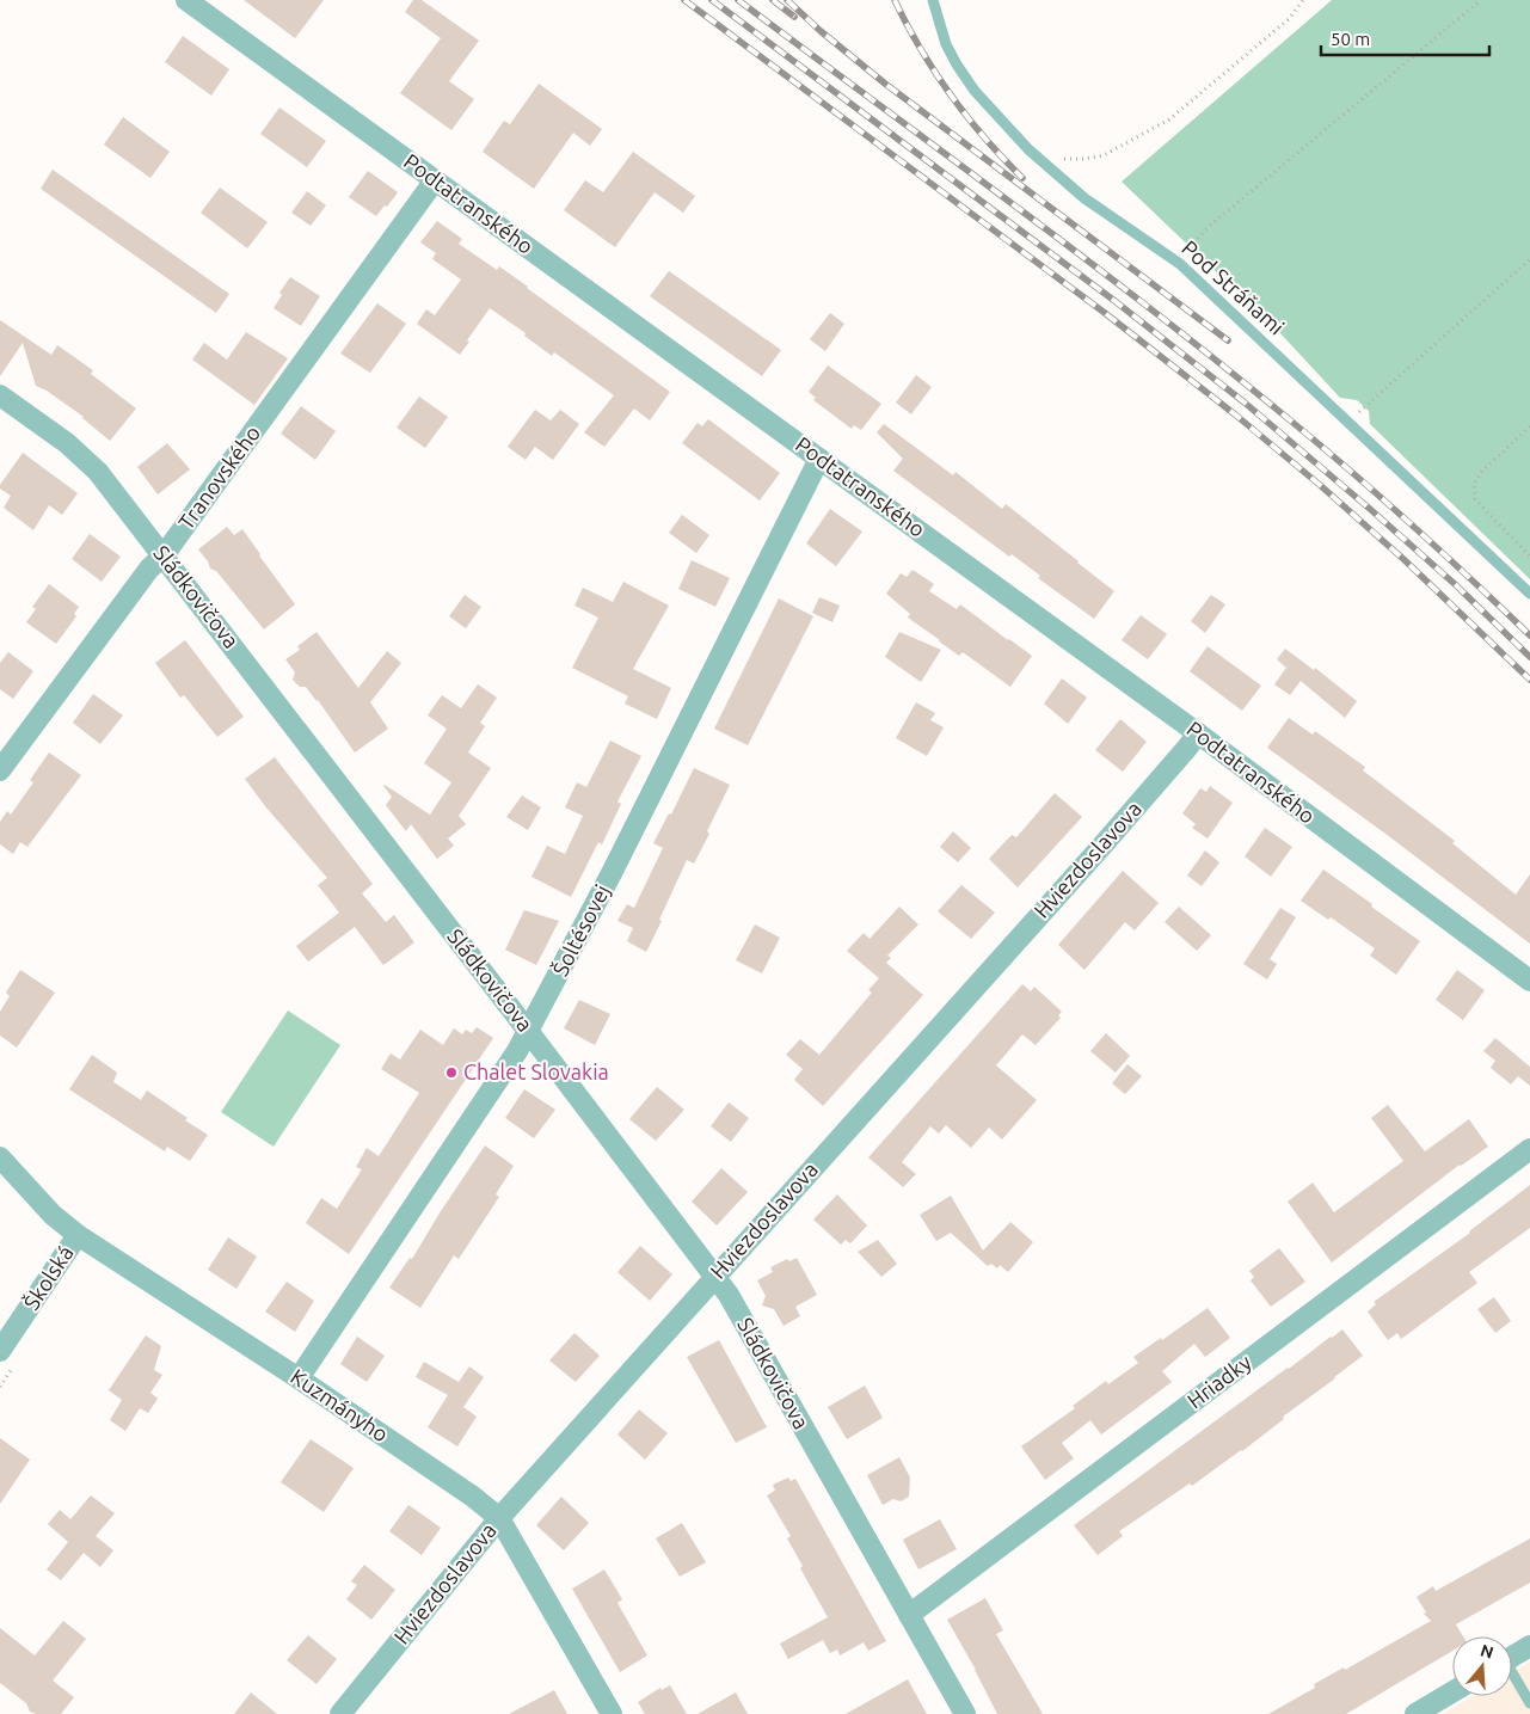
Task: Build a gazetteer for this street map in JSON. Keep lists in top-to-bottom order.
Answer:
{
  "streets": {
    "street": [
      "Podtatranského",
      "Tranovského",
      "Sládkovičova",
      "Hviezdoslavova",
      "Šoltésovej",
      "Školská",
      "Hriadky",
      "Kuzmányho"
    ],
    "lane": ["Pod Stráňami"]
  },
  "crossings": [
    ["Podtatranského", "Tranovského"],
    ["Podtatranského", "Hviezdoslavova"],
    ["Podtatranského", "Šoltésovej"],
    ["Tranovského", "Sládkovičova"],
    ["Sládkovičova", "Hviezdoslavova"],
    ["Sládkovičova", "Šoltésovej"],
    ["Sládkovičova", "Hriadky"],
    ["Hviezdoslavova", "Kuzmányho"],
    ["Šoltésovej", "Kuzmányho"],
    ["Školská", "Kuzmányho"]
  ],
  "places": ["Chalet Slovakia"],
  "scale_bar": "50 m",
  "north": "top"
}
